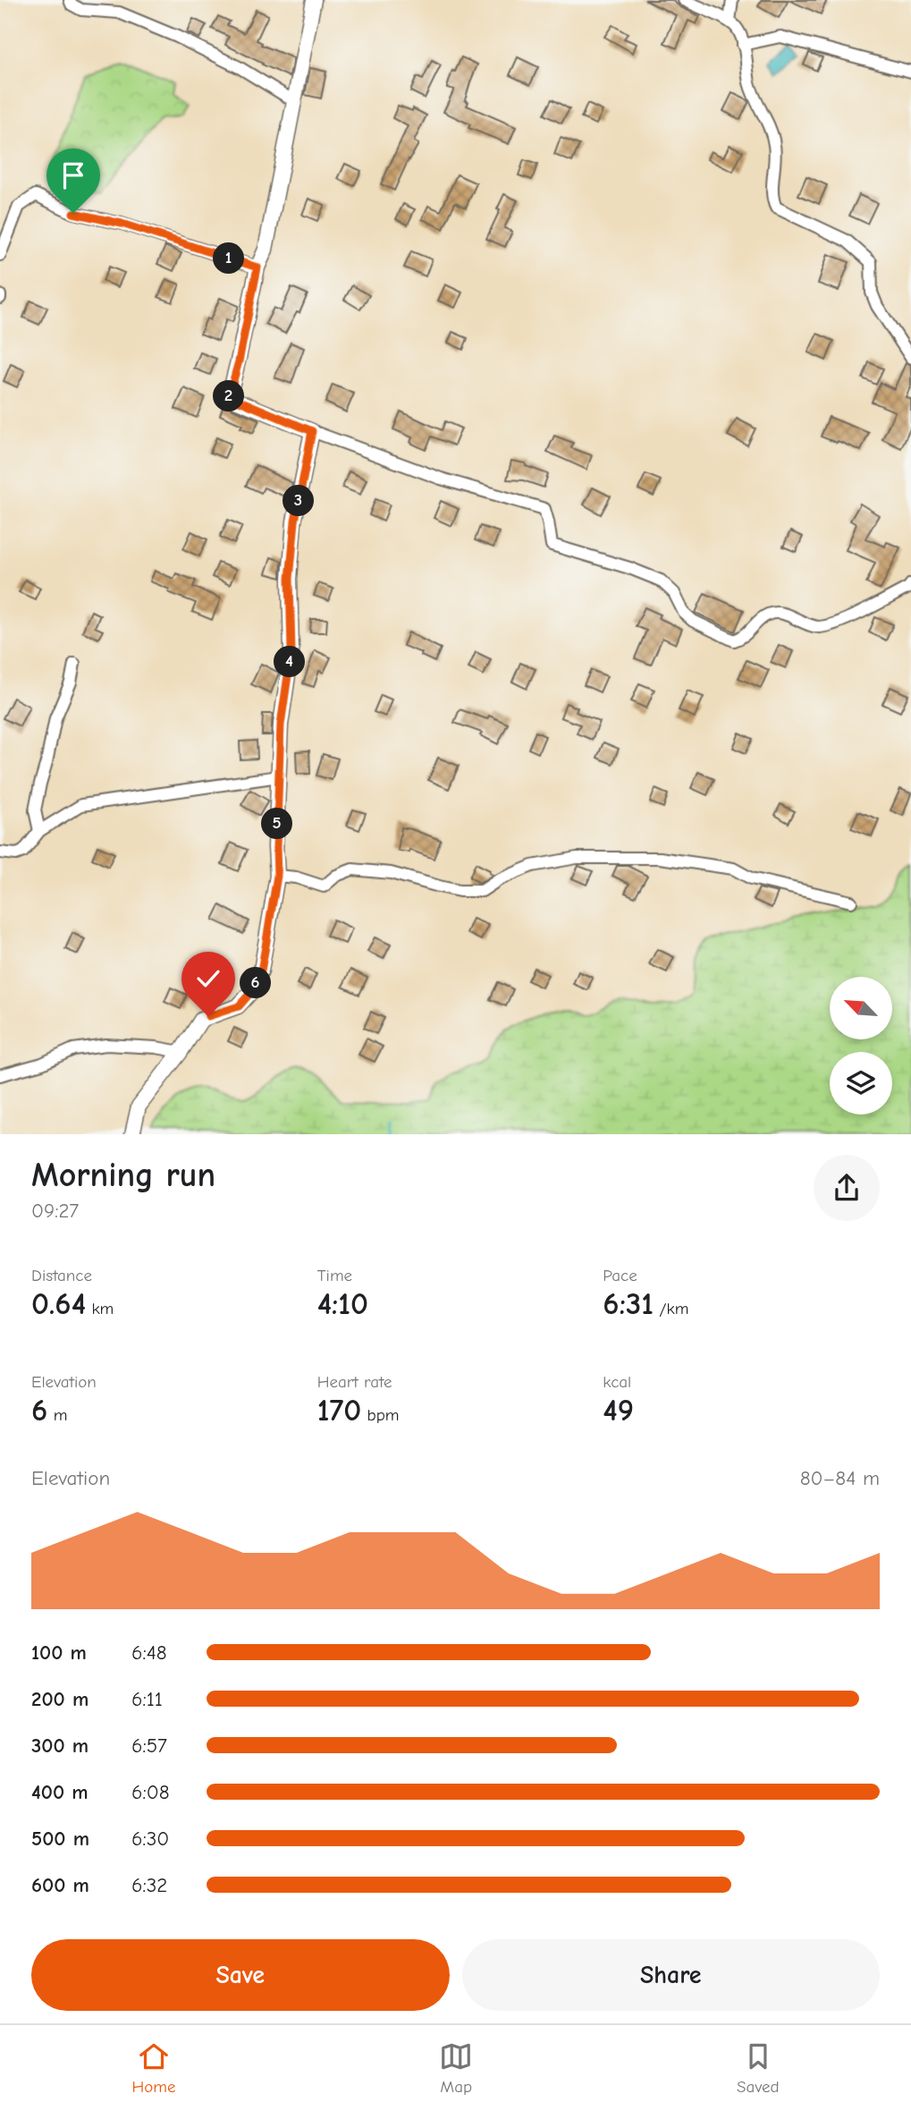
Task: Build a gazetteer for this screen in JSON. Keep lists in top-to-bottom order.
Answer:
{
  "north": "top left",
  "page": {
    "pins": [
      "1",
      "2",
      "3",
      "4",
      "5",
      "6"
    ],
    "heading": ["Morning run", "09:27"],
    "stats": [
      ["Distance", "0.64 km"],
      ["Time", "4:10"],
      ["Pace", "6:31 /km"],
      ["Elevation", "6 m"],
      ["Heart rate", "170 bpm"],
      ["kcal", "49"]
    ],
    "chart": ["Elevation", "80–84 m"],
    "list": [
      {
        "name": "100 m",
        "note": "6:48"
      },
      {
        "name": "200 m",
        "note": "6:11"
      },
      {
        "name": "300 m",
        "note": "6:57"
      },
      {
        "name": "400 m",
        "note": "6:08"
      },
      {
        "name": "500 m",
        "note": "6:30"
      },
      {
        "name": "600 m",
        "note": "6:32"
      }
    ],
    "buttons": ["Save", "Share"],
    "tabs": ["Home", "Map", "Saved"]
  }
}
